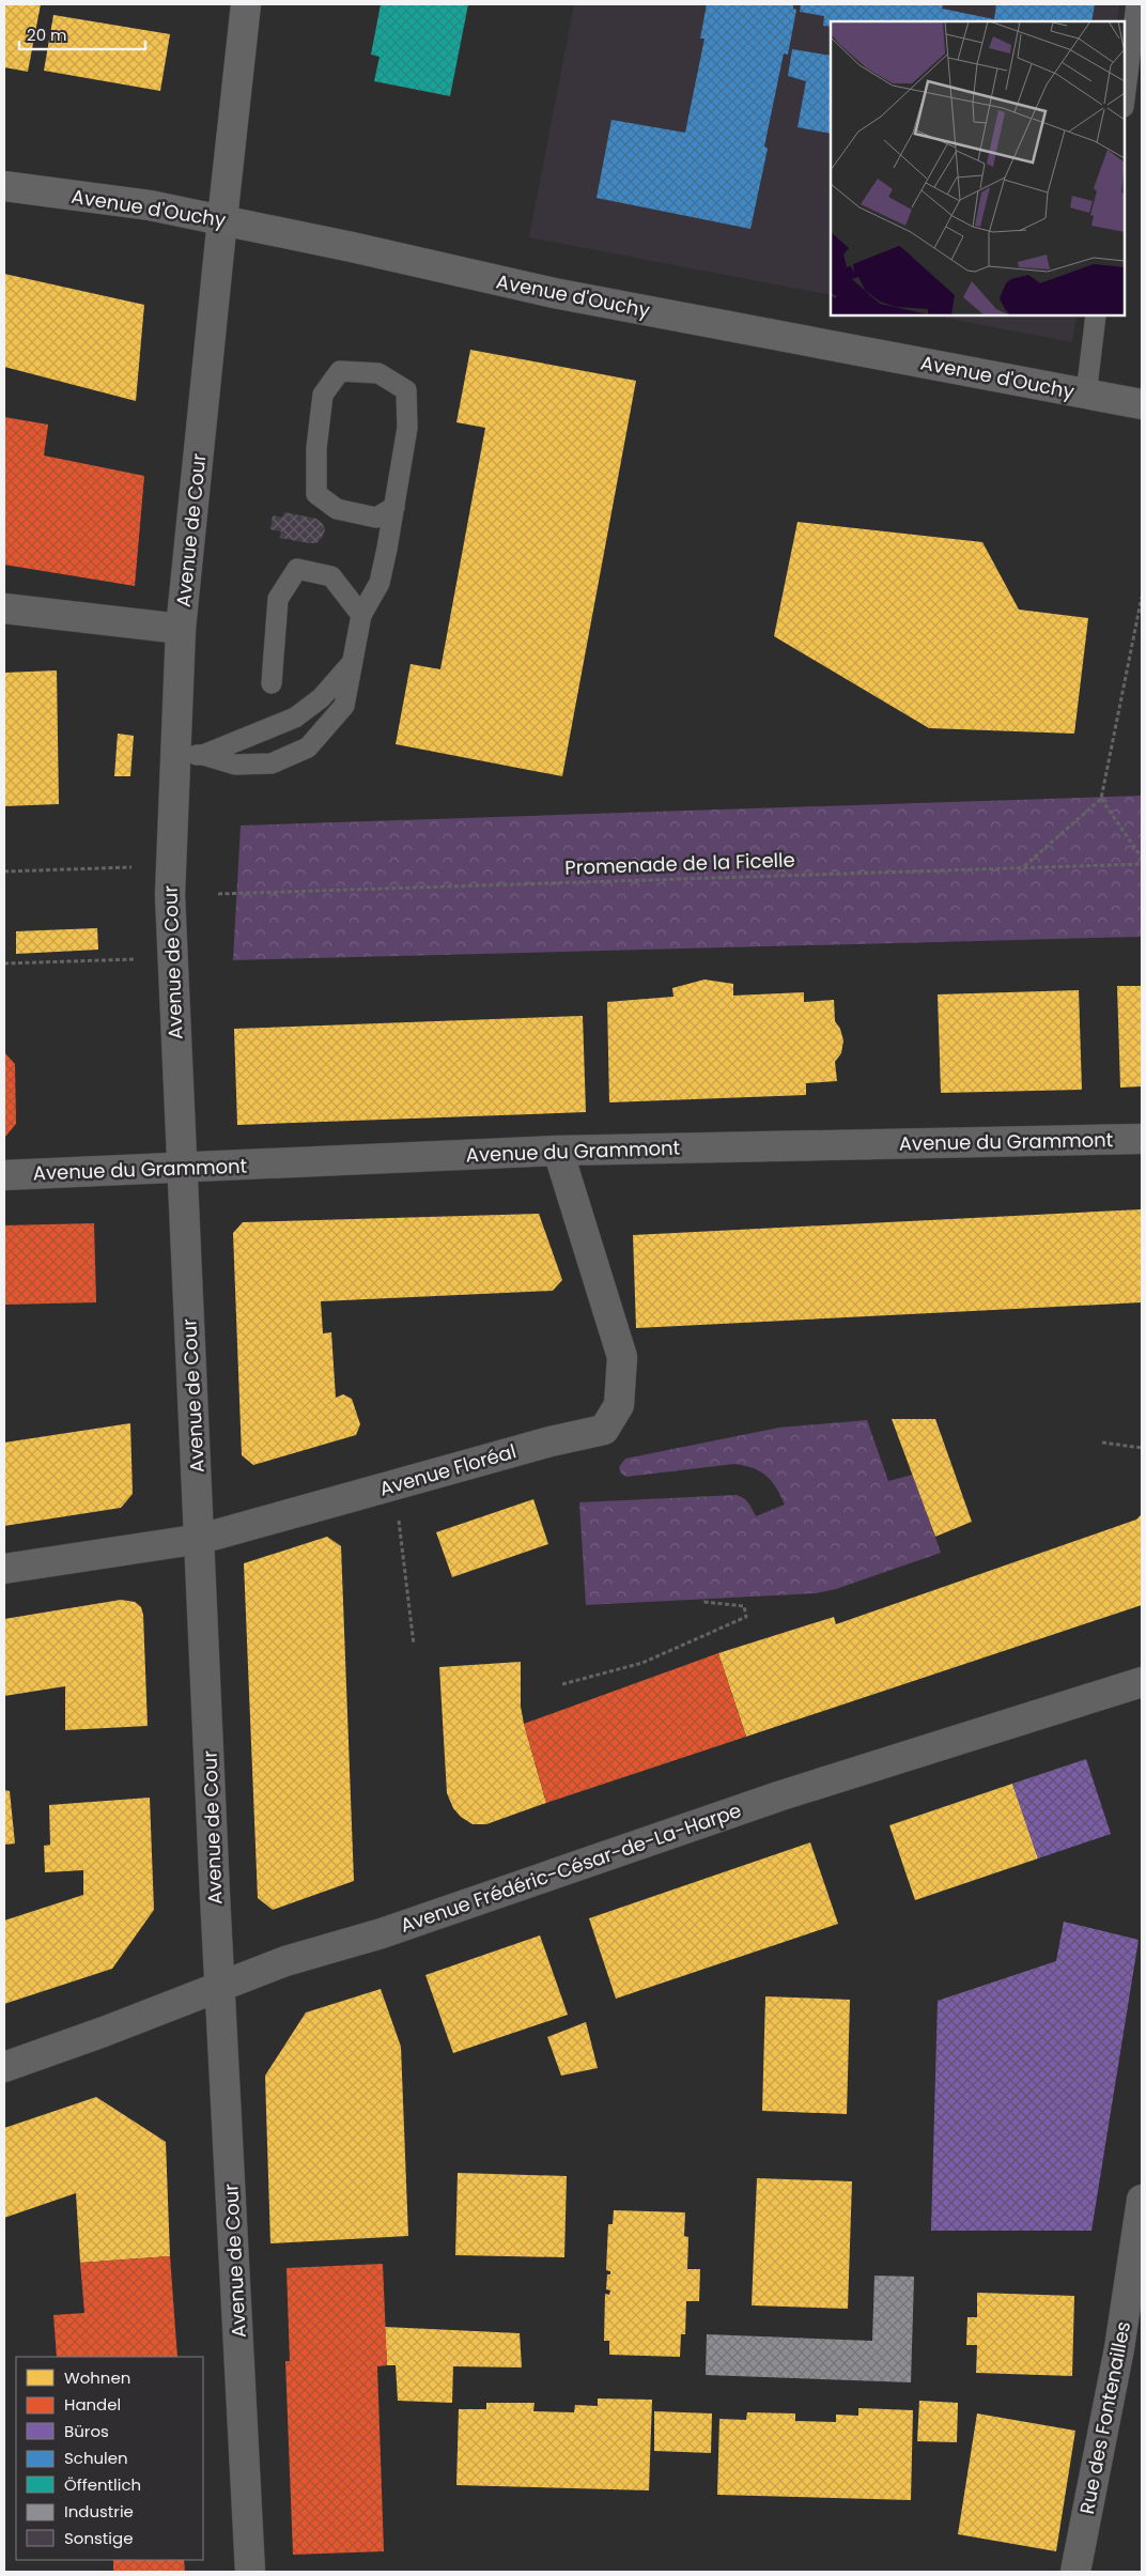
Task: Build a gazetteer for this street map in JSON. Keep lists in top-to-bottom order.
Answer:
{
  "streets": {
    "main road": ["Avenue d'Ouchy"],
    "street": [
      "Avenue de Cour",
      "Avenue du Grammont",
      "Avenue Floréal",
      "Avenue Frédéric-César-de-La-Harpe",
      "Rue des Fontenailles"
    ],
    "path": ["Promenade de la Ficelle"]
  },
  "crossings": [
    ["Avenue d'Ouchy", "Avenue de Cour"],
    ["Avenue de Cour", "Avenue du Grammont"],
    ["Avenue de Cour", "Avenue Floréal"],
    ["Avenue de Cour", "Avenue Frédéric-César-de-La-Harpe"],
    ["Avenue du Grammont", "Avenue Floréal"]
  ],
  "legend": [
    "Wohnen",
    "Handel",
    "Büros",
    "Schulen",
    "Öffentlich",
    "Industrie",
    "Sonstige"
  ],
  "scale_bar": "20 m"
}
